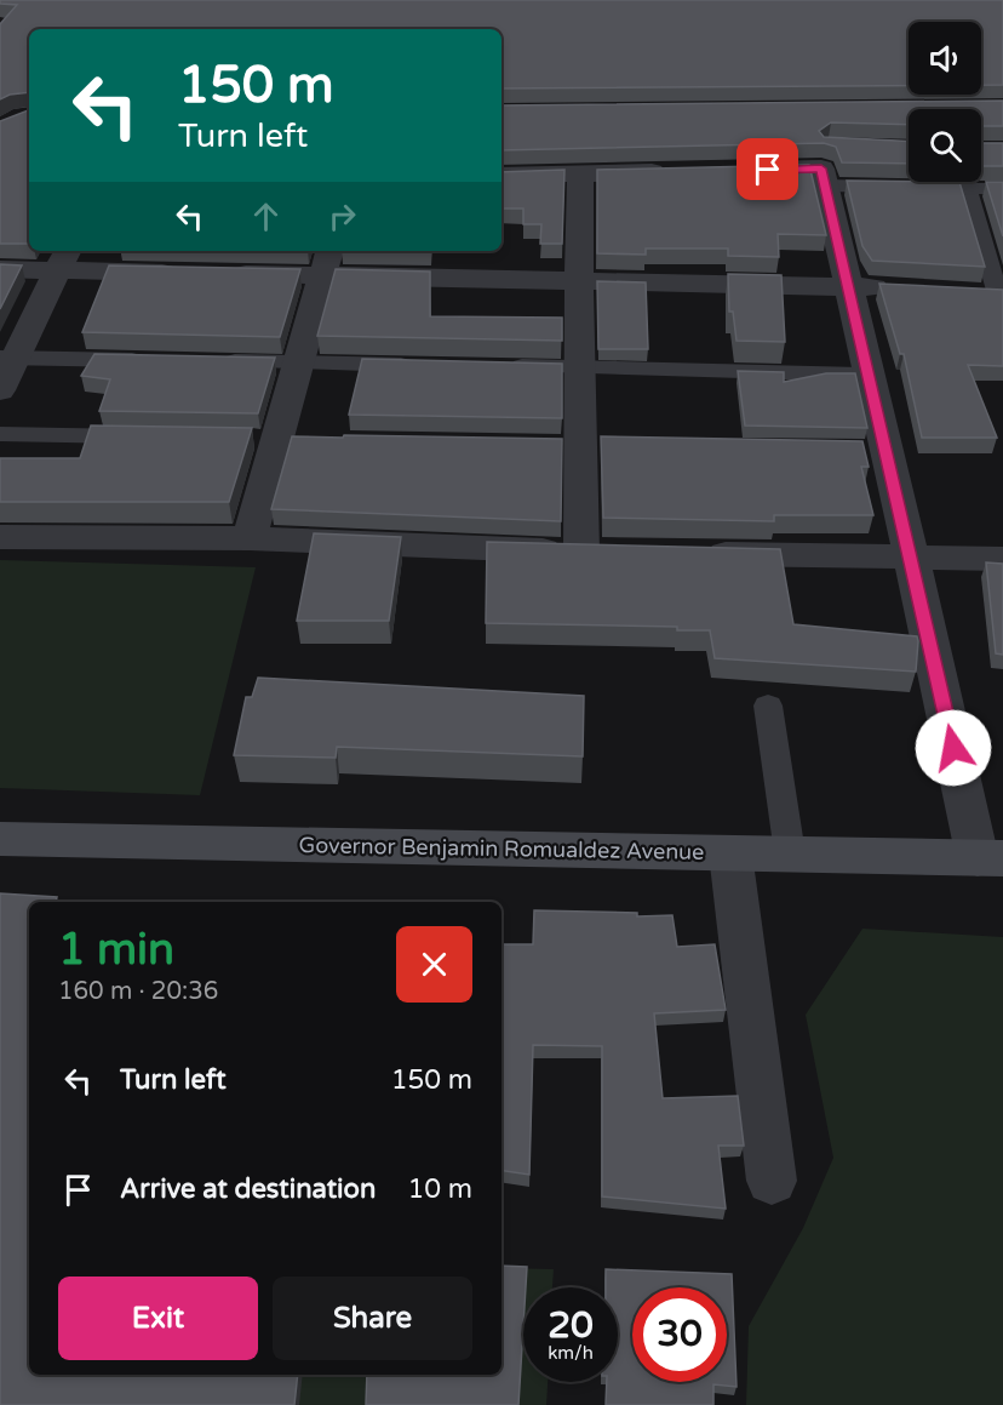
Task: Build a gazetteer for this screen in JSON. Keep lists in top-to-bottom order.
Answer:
{
  "streets": {
    "main road": ["Governor Benjamin Romualdez Avenue"]
  },
  "page": {
    "turn": ["150 m", "Turn left"],
    "heading": ["1 min", "160 m · 20:36"],
    "list": [
      {
        "name": "Turn left",
        "value": "150 m"
      },
      {
        "name": "Arrive at destination",
        "value": "10 m"
      }
    ],
    "buttons": ["Exit", "Share"],
    "speed": "20 km/h",
    "limit": "30"
  }
}
